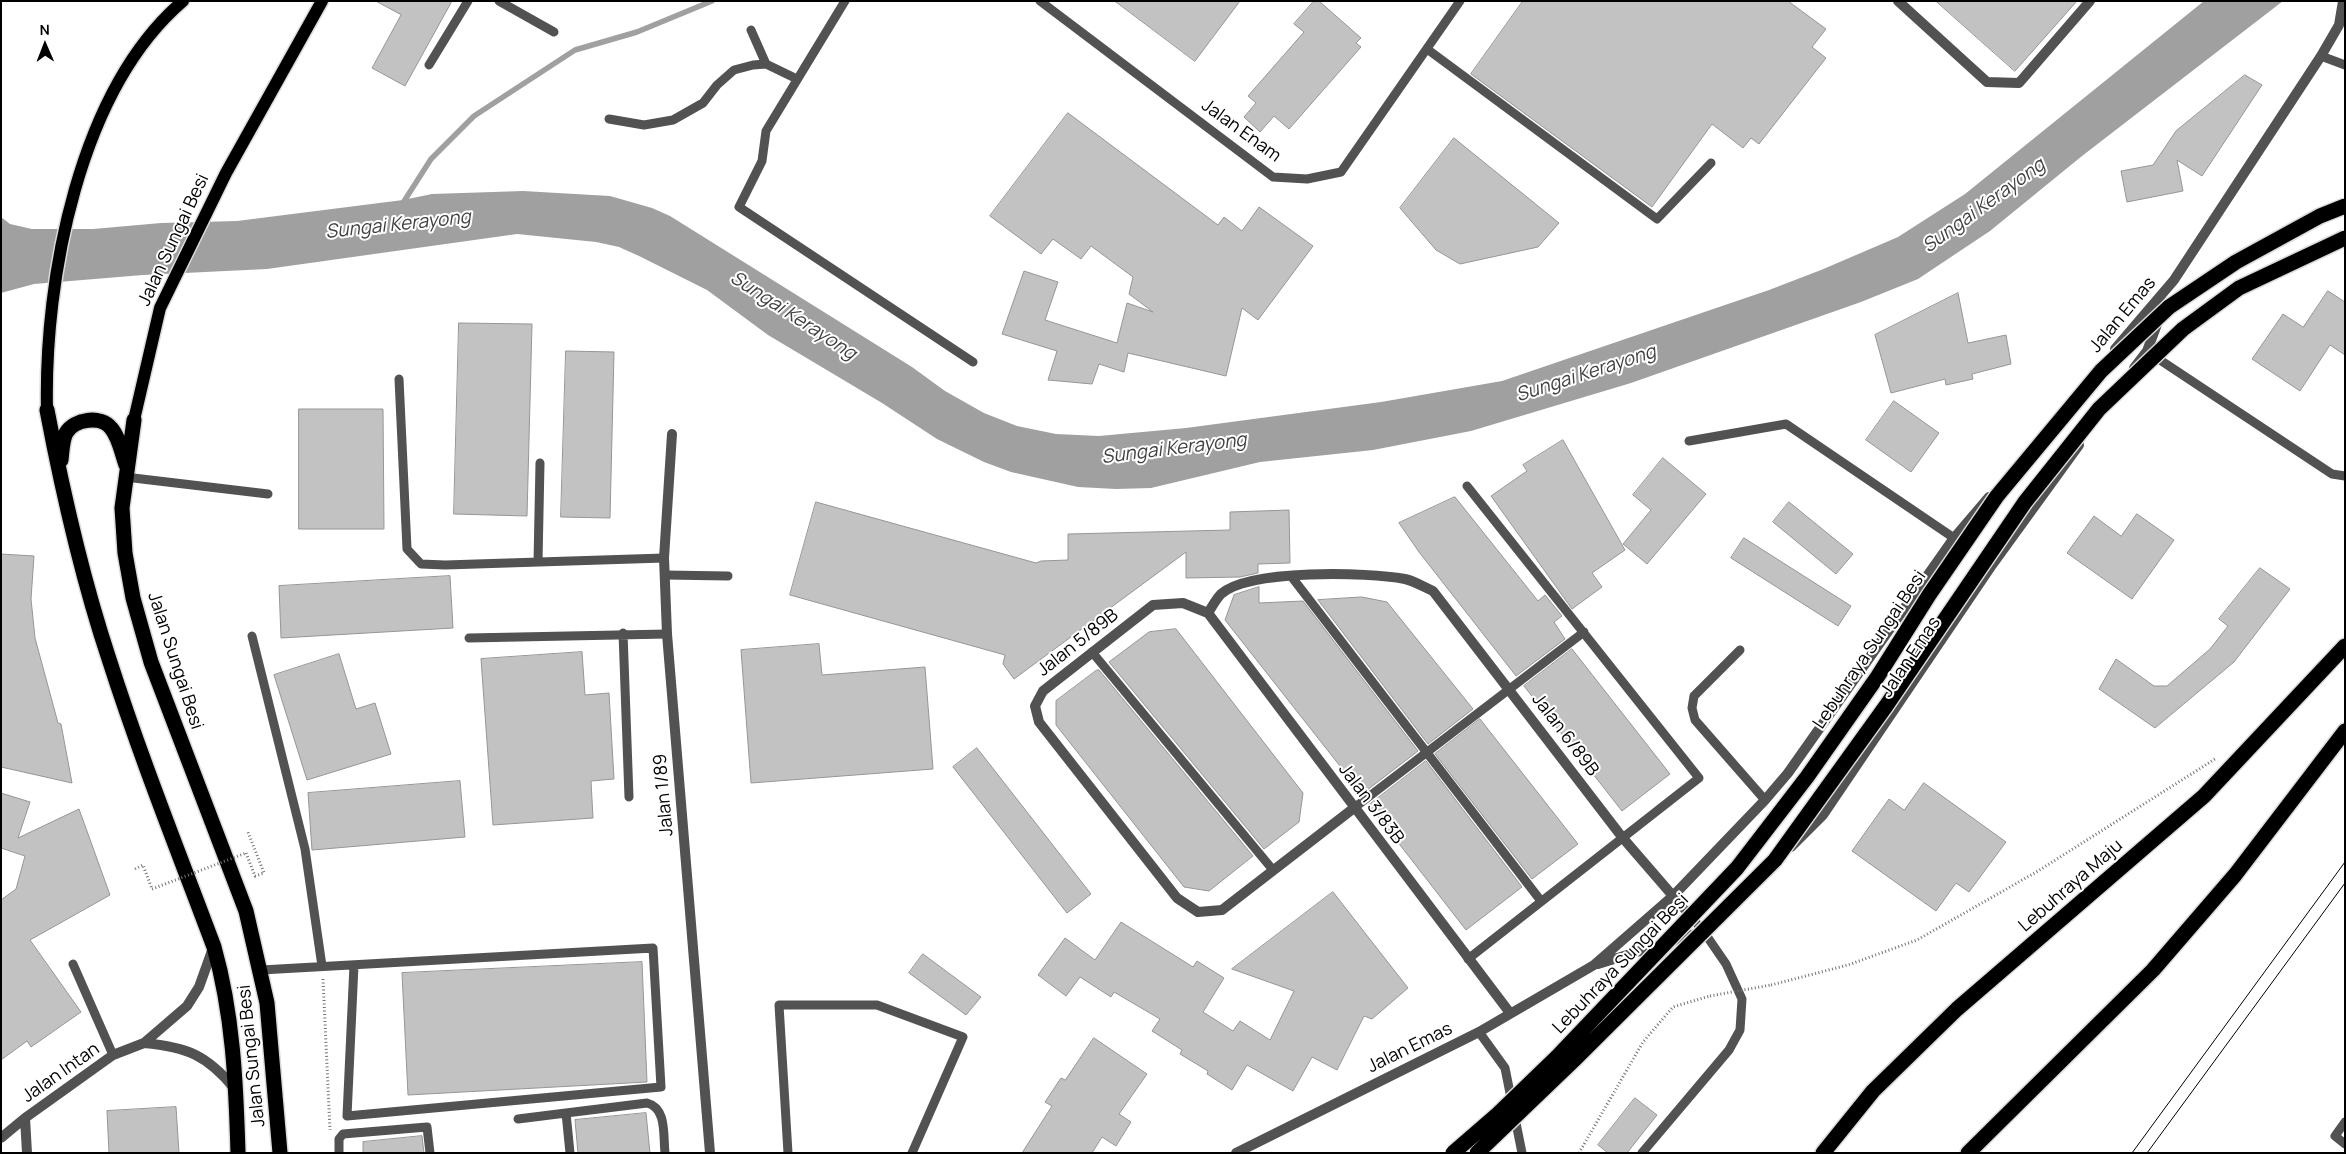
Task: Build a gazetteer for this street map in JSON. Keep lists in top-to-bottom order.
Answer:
{
  "streets": {
    "highway": ["Jalan Sungai Besi", "Lebuhraya Sungai Besi", "Lebuhraya Maju"],
    "street": [
      "Jalan Emas",
      "Jalan 5/89B",
      "Jalan 6/89B",
      "Jalan 1/89",
      "Jalan 3/83B",
      "Jalan Intan"
    ],
    "lane": ["Jalan Enam"]
  },
  "crossings": [
    ["Jalan Sungai Besi", "Jalan Intan"],
    ["Jalan Emas", "Jalan 6/89B"],
    ["Jalan Emas", "Jalan 3/83B"],
    ["Jalan 5/89B", "Jalan 3/83B"]
  ],
  "water": ["Sungai Kerayong"],
  "north": "top"
}
